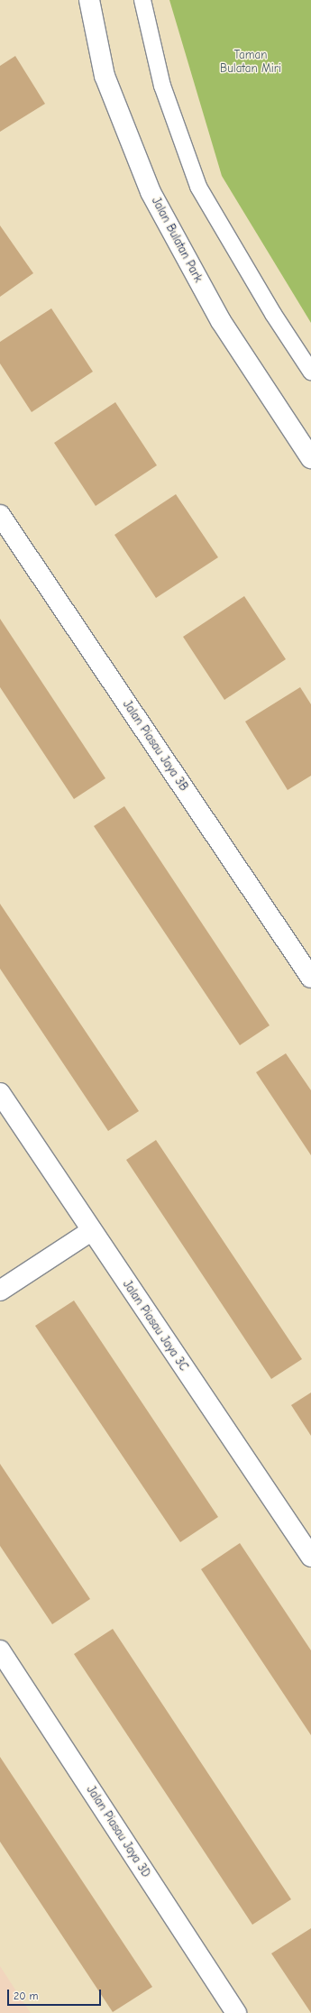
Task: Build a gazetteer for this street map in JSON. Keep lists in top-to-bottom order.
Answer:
{
  "streets": {
    "street": [
      "Jalan Bulatan Park",
      "Jalan Piasau Jaya 3B",
      "Jalan Piasau Jaya 3C",
      "Jalan Piasau Jaya 3D"
    ]
  },
  "parks": ["Taman Bulatan Miri"],
  "scale_bar": "20 m"
}
